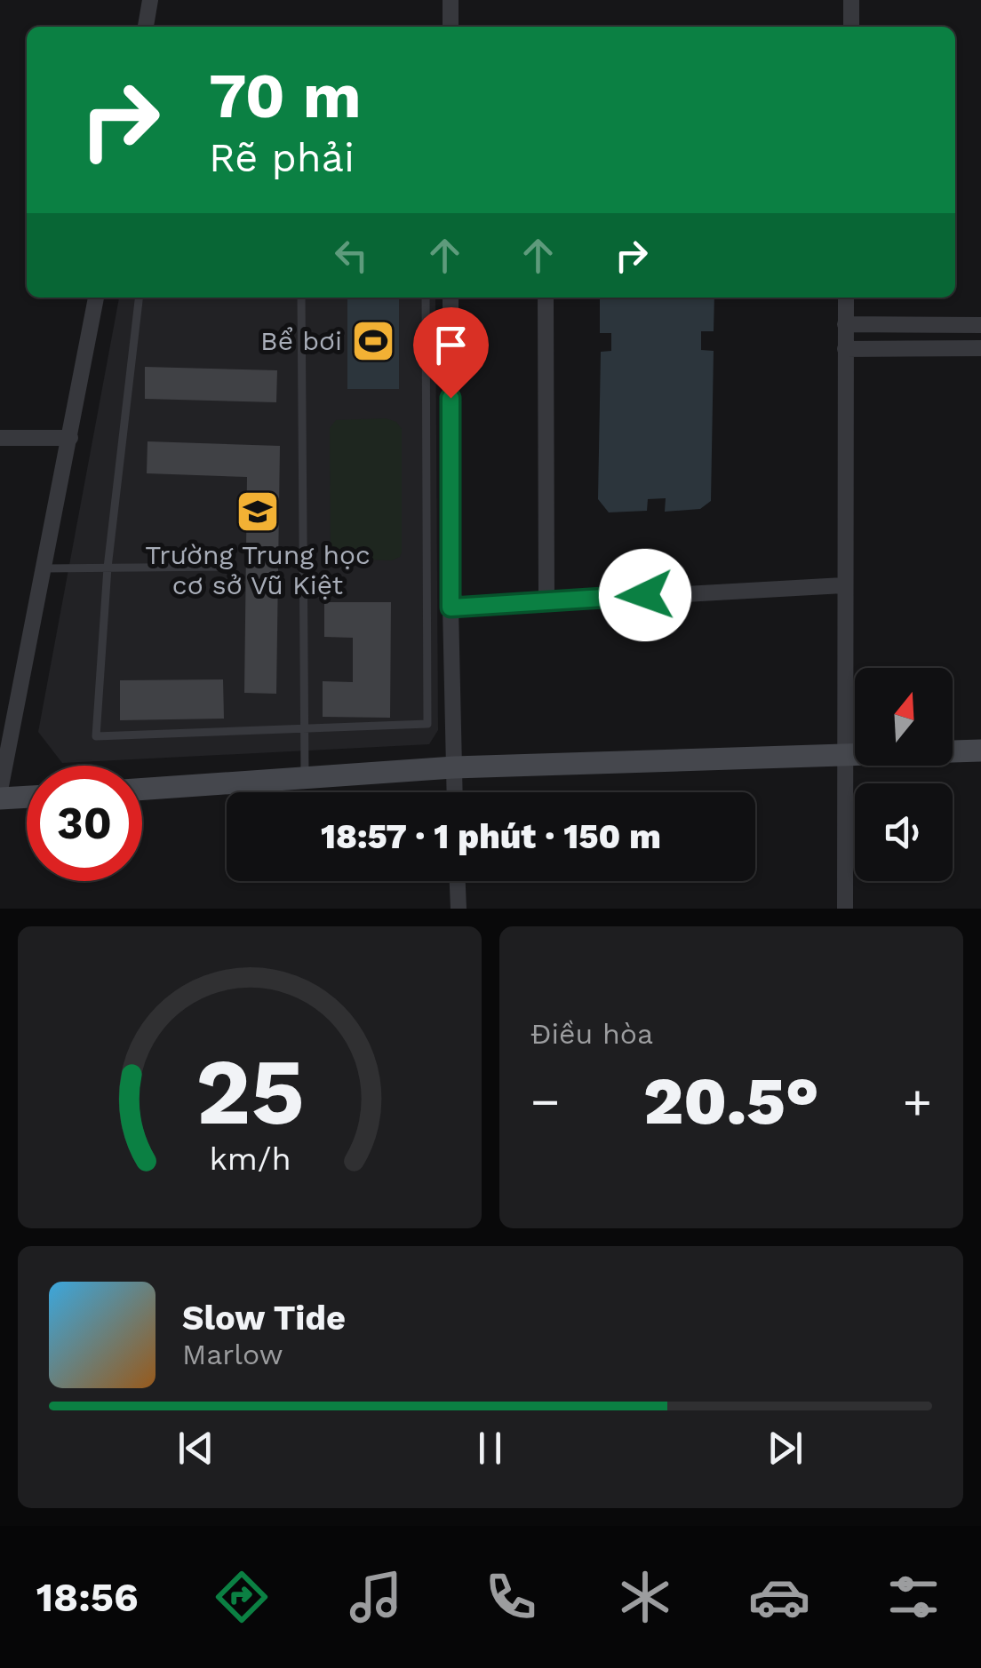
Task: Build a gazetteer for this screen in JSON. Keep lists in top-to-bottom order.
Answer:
{
  "places": {
    "sports": ["Bể bơi"],
    "school or university": ["Trường Trung học cơ sở Vũ Kiệt"]
  },
  "north": "top",
  "page": {
    "turn": ["70 m", "Rẽ phải"],
    "limit": "30",
    "trip": "18:57 · 1 phút · 150 m",
    "tile": "Điều hòa",
    "heat": ["−", "20.5°", "+"],
    "song": ["Slow Tide", "Marlow"],
    "tabs": "18:56",
    "gauge": ["25", "km/h"]
  }
}
